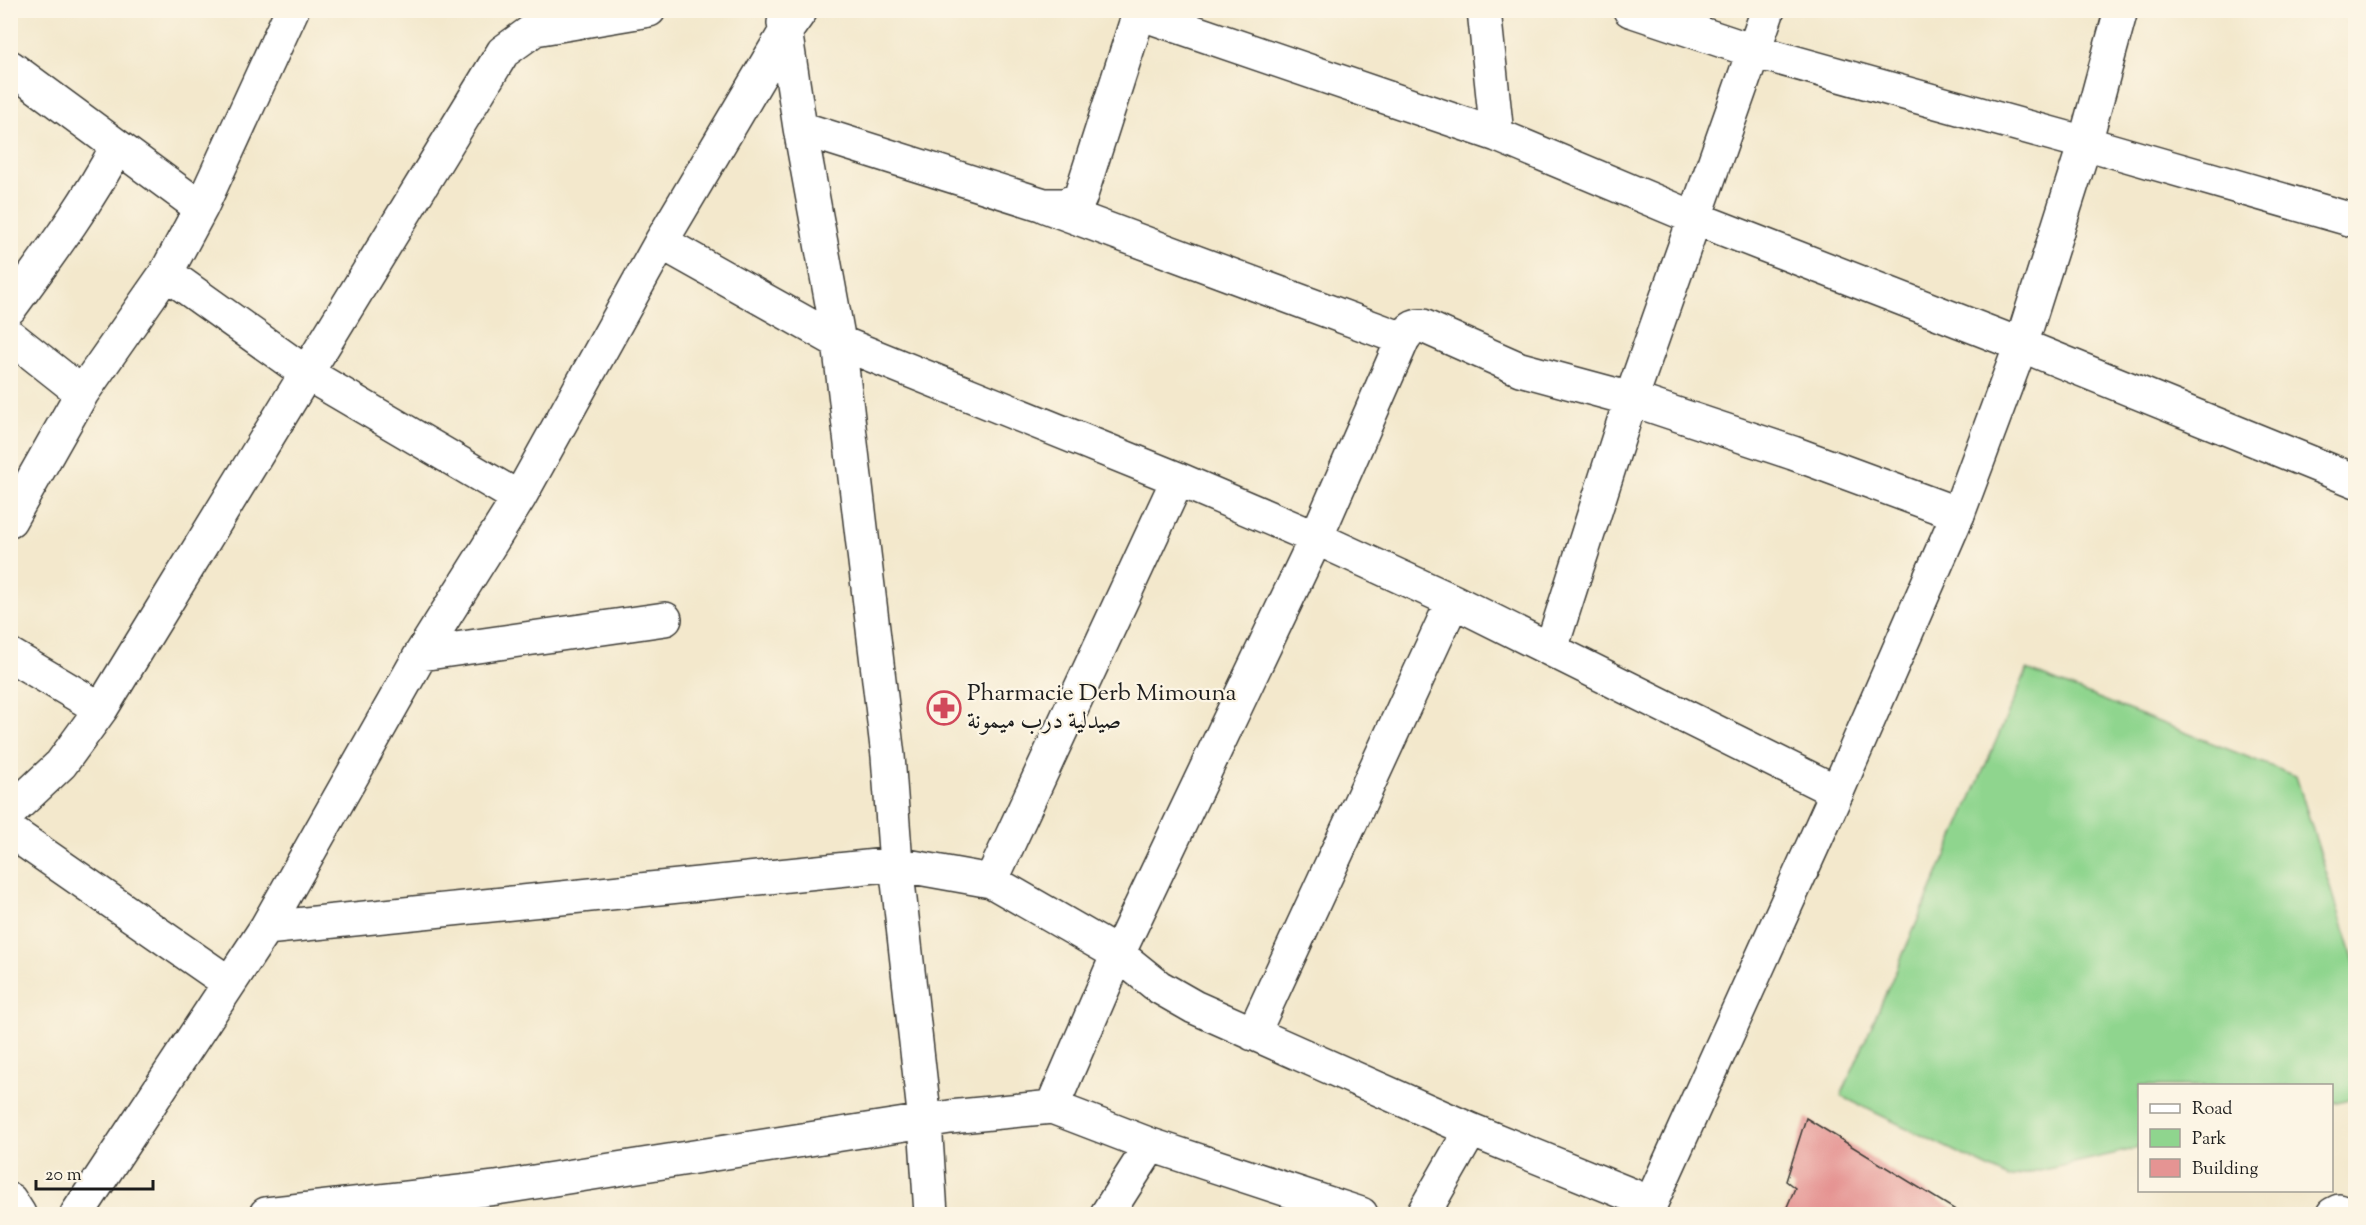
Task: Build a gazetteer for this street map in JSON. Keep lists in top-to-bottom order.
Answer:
{
  "places": {
    "pharmacy": ["Pharmacie Derb Mimouna صيدلية درب ميمونة"]
  },
  "legend": ["Road", "Park", "Building"],
  "scale_bar": "20 m"
}
